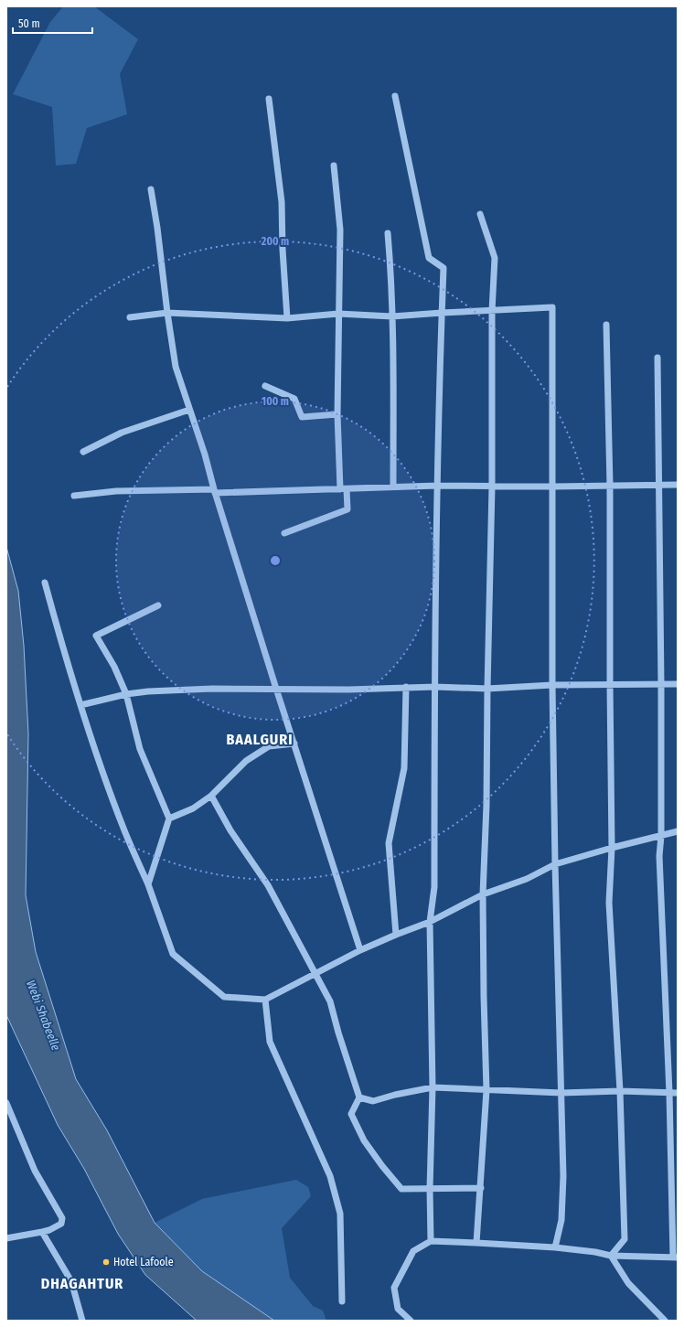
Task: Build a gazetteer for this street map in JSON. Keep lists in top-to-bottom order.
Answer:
{
  "districts": ["BAALGURI", "DHAGAHTUR"],
  "water": ["Webi Shabeelle"],
  "places": ["Hotel Lafoole"],
  "scale_bar": "50 m",
  "rings": ["200 m", "100 m"]
}
